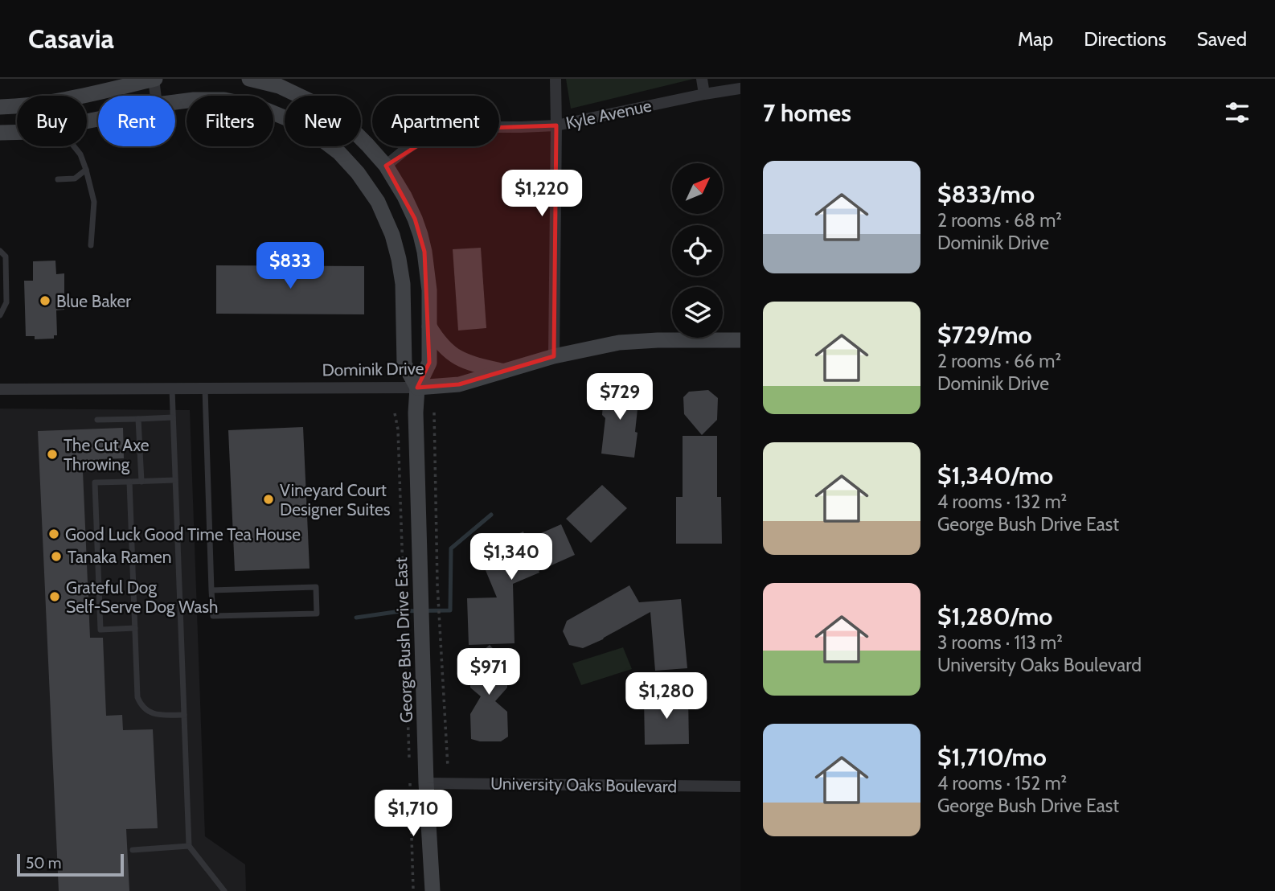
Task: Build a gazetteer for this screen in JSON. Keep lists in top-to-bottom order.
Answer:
{
  "streets": {
    "street": [
      "Kyle Avenue",
      "Dominik Drive",
      "George Bush Drive East",
      "University Oaks Boulevard"
    ]
  },
  "crossings": [
    ["Kyle Avenue", "George Bush Drive East"],
    ["Dominik Drive", "George Bush Drive East"],
    ["George Bush Drive East", "University Oaks Boulevard"]
  ],
  "places": [
    "Blue Baker",
    "The Cut Axe Throwing",
    "Vineyard Court Designer Suites",
    "Good Luck Good Time Tea House",
    "Tanaka Ramen",
    "Grateful Dog Self-Serve Dog Wash"
  ],
  "scale_bar": "50 m",
  "north": "top right",
  "page": {
    "header": "Casavia",
    "nav": ["Map", "Directions", "Saved"],
    "heading": "7 homes",
    "chip": [
      "Buy",
      "Rent",
      "Filters",
      "New",
      "Apartment"
    ],
    "list": [
      {
        "name": "$833/mo",
        "note": "2 rooms · 68 m² · Dominik Drive"
      },
      {
        "name": "$729/mo",
        "note": "2 rooms · 66 m² · Dominik Drive"
      },
      {
        "name": "$1,340/mo",
        "note": "4 rooms · 132 m² · George Bush Drive East"
      },
      {
        "name": "$1,280/mo",
        "note": "3 rooms · 113 m² · University Oaks Boulevard"
      },
      {
        "name": "$1,710/mo",
        "note": "4 rooms · 152 m² · George Bush Drive East"
      }
    ],
    "price": [
      "$1,220",
      "$833",
      "$729",
      "$1,340",
      "$971",
      "$1,280",
      "$1,710"
    ],
    "scale": "50 m"
  }
}
